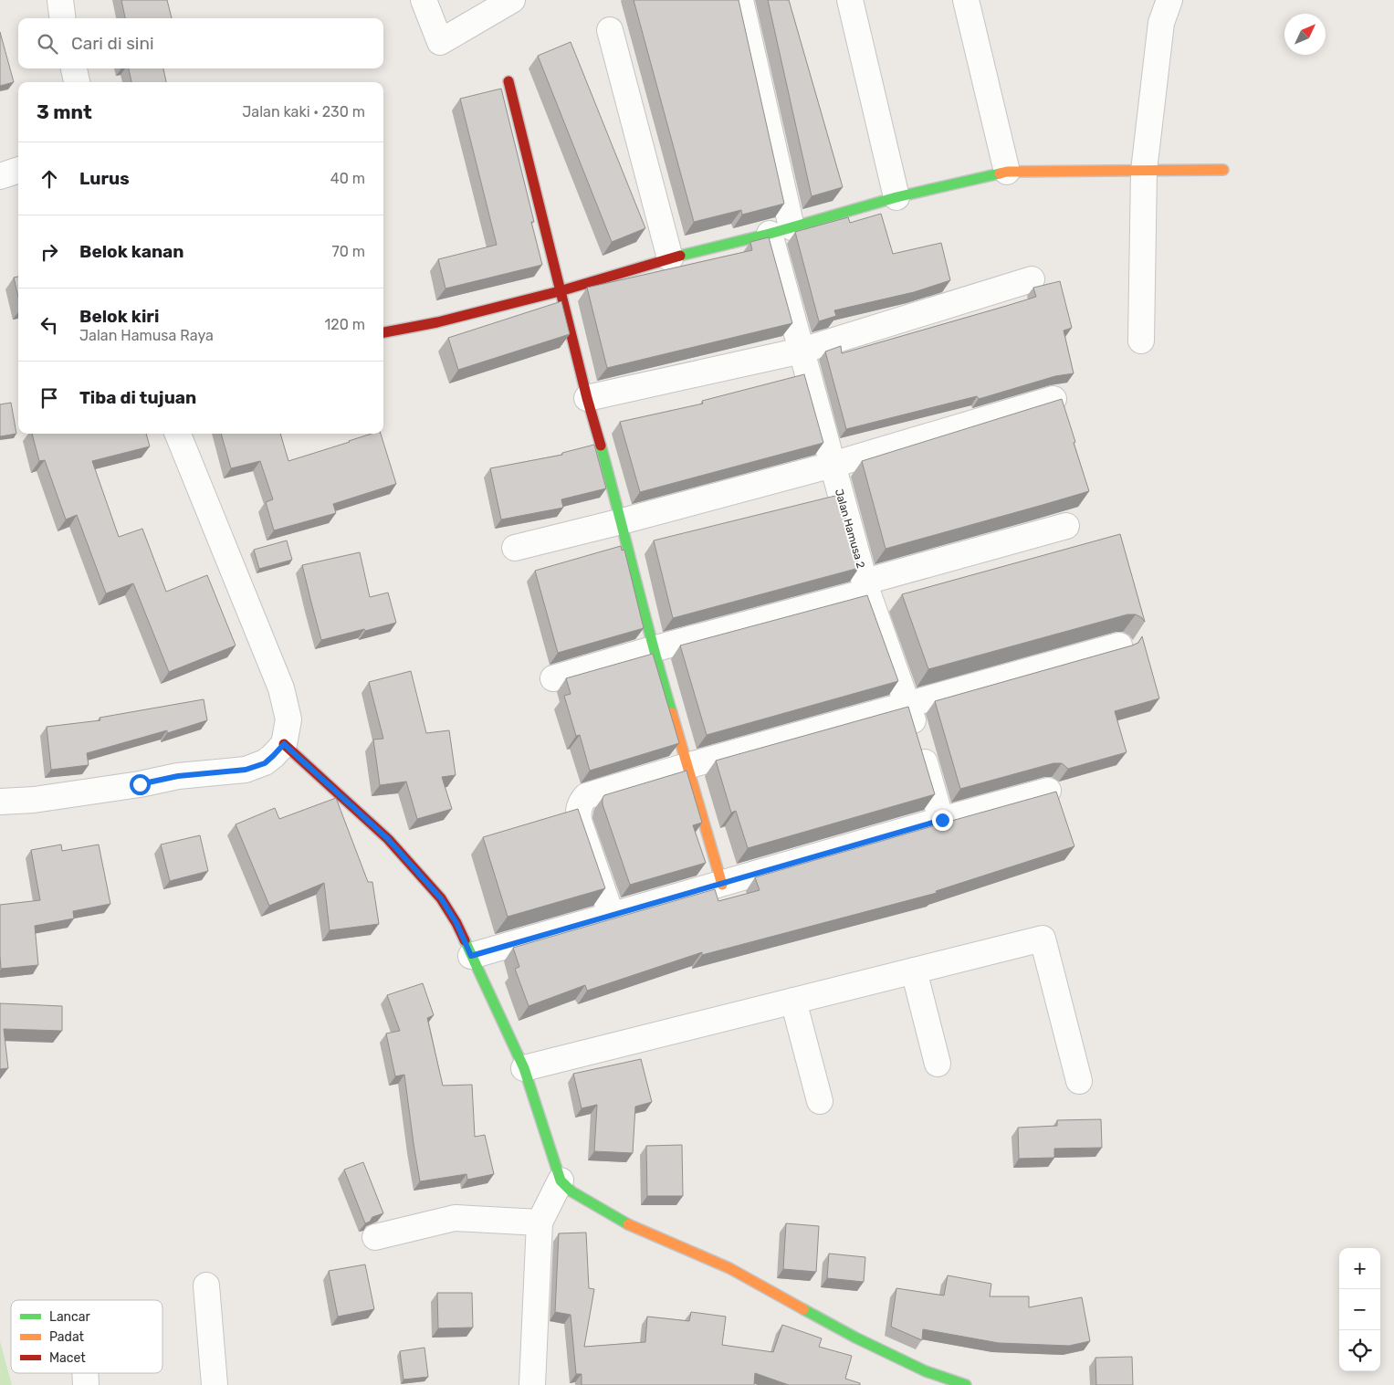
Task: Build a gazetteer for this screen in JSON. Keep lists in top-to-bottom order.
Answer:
{
  "streets": {
    "street": ["Jalan Hamusa 2"]
  },
  "legend": ["Lancar", "Padat", "Macet"],
  "north": "top right",
  "page": {
    "search": "Cari di sini",
    "heading": ["3 mnt", "Jalan kaki · 230 m"],
    "list": [
      ["Lurus", "40 m"],
      ["Belok kanan", "70 m"],
      ["Belok kiri", "Jalan Hamusa Raya", "120 m"],
      "Tiba di tujuan"
    ],
    "map_buttons": ["+", "−"]
  }
}
